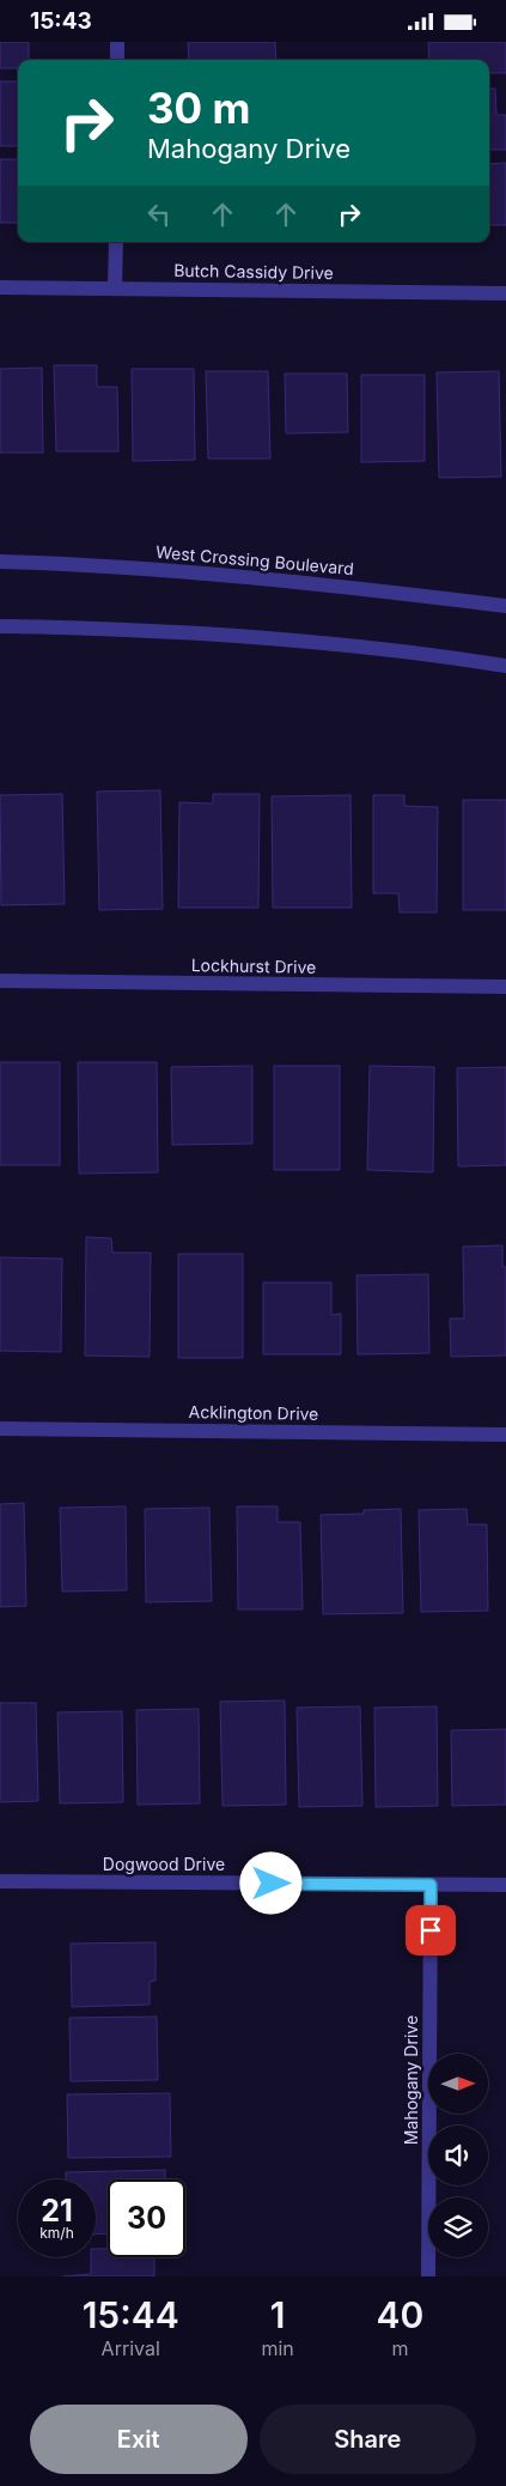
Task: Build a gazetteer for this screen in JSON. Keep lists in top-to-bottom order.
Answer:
{
  "streets": {
    "street": [
      "Butch Cassidy Drive",
      "West Crossing Boulevard",
      "Lockhurst Drive",
      "Acklington Drive",
      "Dogwood Drive",
      "Mahogany Drive"
    ]
  },
  "crossings": [
    ["Dogwood Drive", "Mahogany Drive"]
  ],
  "north": "right",
  "page": {
    "status": "15:43",
    "turn": ["30 m", "Mahogany Drive"],
    "speed": "21 km/h",
    "limit": "30",
    "eta": [
      "15:44",
      "Arrival",
      "1",
      "min",
      "40",
      "m"
    ],
    "buttons": ["Exit", "Share"]
  }
}
